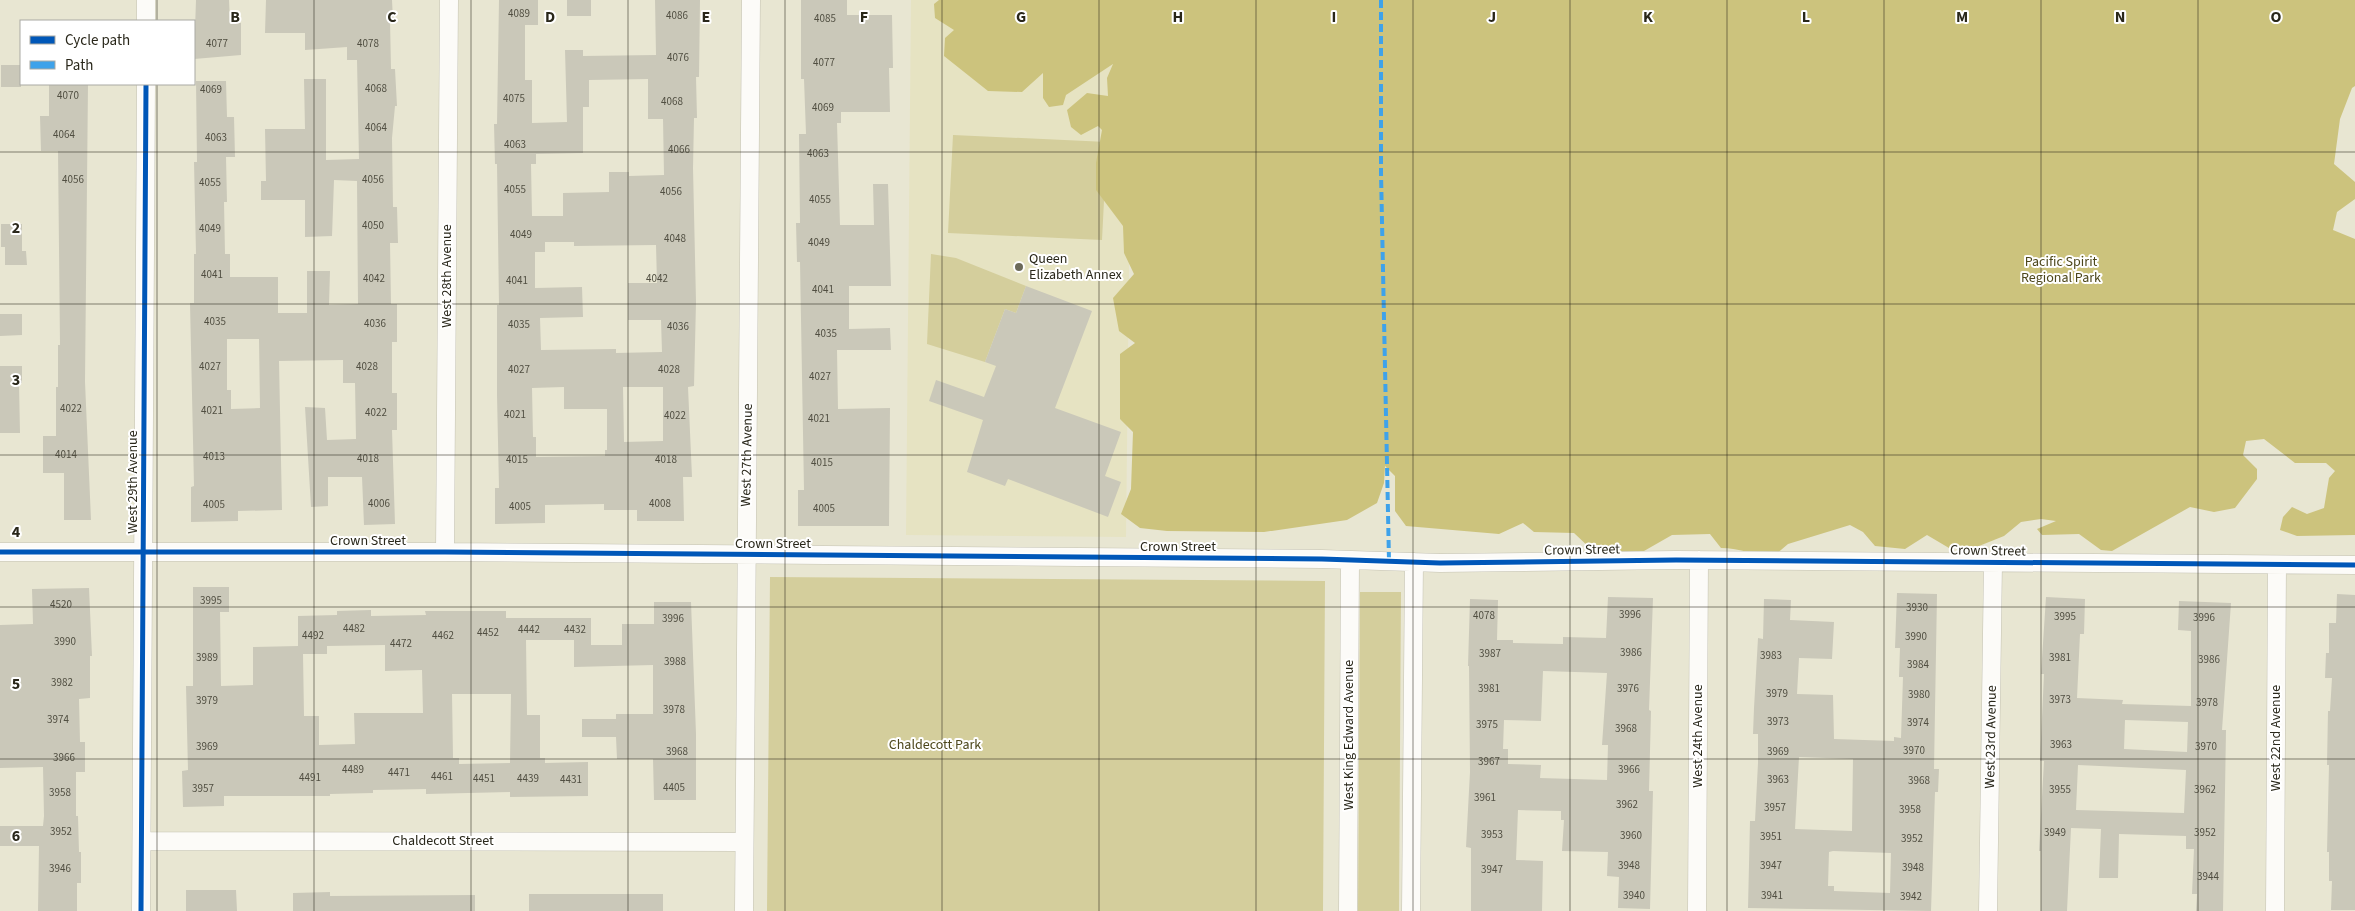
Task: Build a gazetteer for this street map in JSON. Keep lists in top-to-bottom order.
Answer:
{
  "streets": {
    "street": [
      "West 28th Avenue",
      "West 27th Avenue",
      "West 29th Avenue",
      "Crown Street",
      "West King Edward Avenue",
      "West 24th Avenue",
      "West 23rd Avenue",
      "West 22nd Avenue",
      "Chaldecott Street"
    ]
  },
  "crossings": [
    ["West 28th Avenue", "Crown Street"],
    ["West 27th Avenue", "Crown Street"],
    ["West 27th Avenue", "Chaldecott Street"],
    ["West 29th Avenue", "Crown Street"],
    ["West 29th Avenue", "Chaldecott Street"],
    ["Crown Street", "West King Edward Avenue"],
    ["Crown Street", "West 24th Avenue"],
    ["Crown Street", "West 23rd Avenue"],
    ["Crown Street", "West 22nd Avenue"]
  ],
  "parks": ["Pacific Spirit Regional Park", "Chaldecott Park"],
  "places": ["Queen Elizabeth Annex"],
  "house_numbers": [
    "4089",
    "4086",
    "4085",
    "4077",
    "4078",
    "4076",
    "4077",
    "4068",
    "4069",
    "4070",
    "4075",
    "4068",
    "4069",
    "4064",
    "4064",
    "4063",
    "4063",
    "4066",
    "4063",
    "4056",
    "4056",
    "4055",
    "4055",
    "4056",
    "4055",
    "4050",
    "4049",
    "4049",
    "4048",
    "4049",
    "4041",
    "4042",
    "4042",
    "4041",
    "4041",
    "4035",
    "4036",
    "4035",
    "4036",
    "4035",
    "4027",
    "4028",
    "4027",
    "4028",
    "4027",
    "4022",
    "4021",
    "4022",
    "4021",
    "4022",
    "4021",
    "4014",
    "4013",
    "4018",
    "4015",
    "4018",
    "4015",
    "4006",
    "4008",
    "4005",
    "4005",
    "4005",
    "3995",
    "4520",
    "3930",
    "3996",
    "4078",
    "3995",
    "3996",
    "3996",
    "4482",
    "4442",
    "4432",
    "4452",
    "4492",
    "4462",
    "3990",
    "3990",
    "4472",
    "3986",
    "3987",
    "3983",
    "3989",
    "3981",
    "3986",
    "3988",
    "3984",
    "3982",
    "3981",
    "3976",
    "3979",
    "3980",
    "3973",
    "3979",
    "3978",
    "3978",
    "3974",
    "3973",
    "3974",
    "3975",
    "3968",
    "3963",
    "3969",
    "3970",
    "3970",
    "3968",
    "3969",
    "3966",
    "3967",
    "4489",
    "3966",
    "4471",
    "4461",
    "4491",
    "4451",
    "4439",
    "4431",
    "3963",
    "3968",
    "4405",
    "3957",
    "3955",
    "3962",
    "3958",
    "3961",
    "3962",
    "3957",
    "3958",
    "3952",
    "3949",
    "3952",
    "3953",
    "3960",
    "3951",
    "3952",
    "3948",
    "3947",
    "3948",
    "3946",
    "3947",
    "3944",
    "3940",
    "3941",
    "3942"
  ],
  "legend": ["Cycle path", "Path"],
  "grid": {
    "columns": [
      "B",
      "C",
      "D",
      "E",
      "F",
      "G",
      "H",
      "I",
      "J",
      "K",
      "L",
      "M",
      "N",
      "O"
    ],
    "rows": [
      "2",
      "3",
      "4",
      "5",
      "6"
    ]
  }
}
